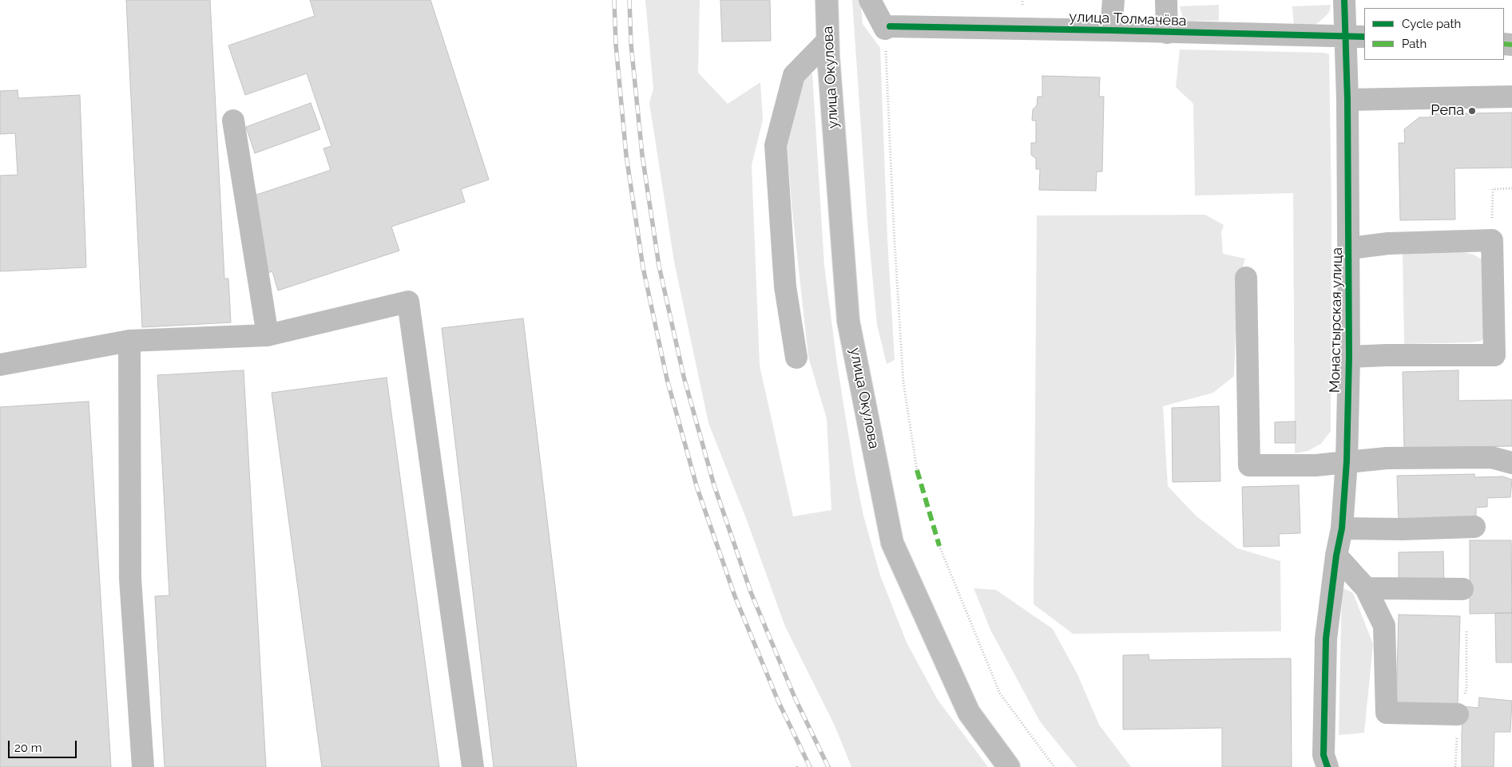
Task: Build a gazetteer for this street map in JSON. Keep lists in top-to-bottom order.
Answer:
{
  "streets": {
    "street": ["улица Толмачёва", "улица Окулова", "Монастырская улица"]
  },
  "crossings": [
    ["улица Толмачёва", "Монастырская улица"]
  ],
  "places": ["Репа"],
  "legend": ["Cycle path", "Path"],
  "scale_bar": "20 m"
}
